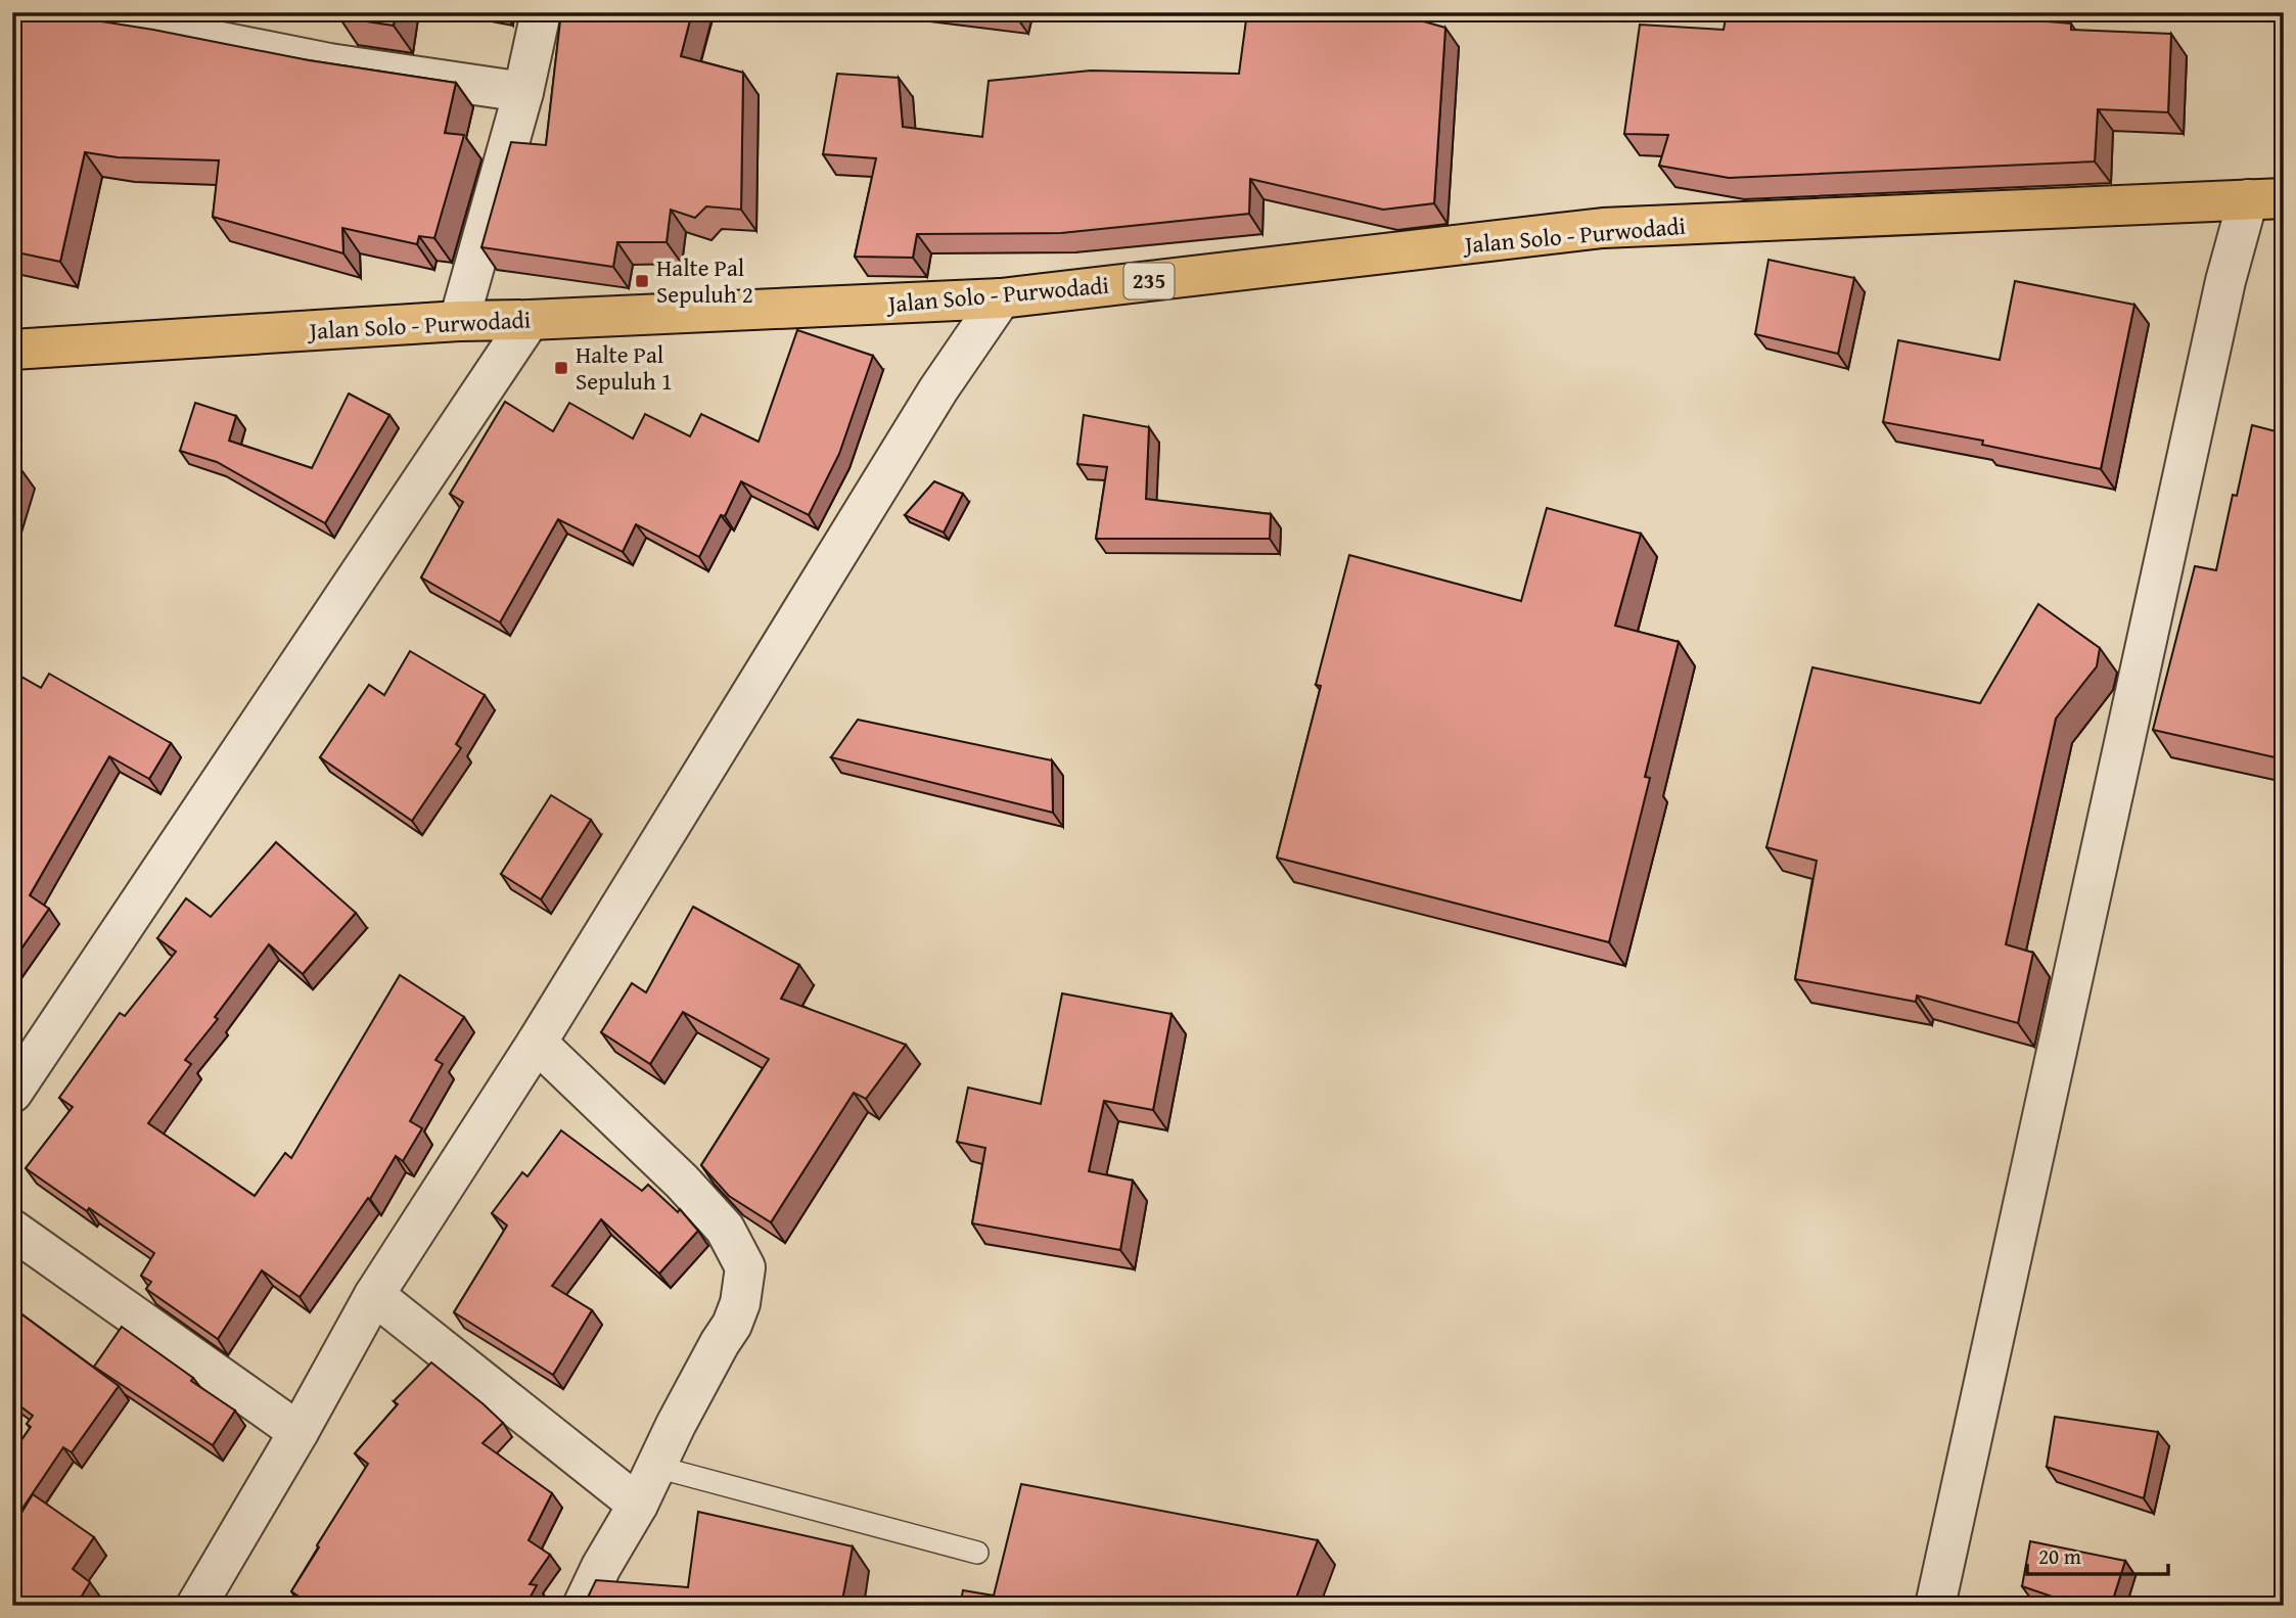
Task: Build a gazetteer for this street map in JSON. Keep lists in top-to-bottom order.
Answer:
{
  "streets": {
    "main road": ["Jalan Solo - Purwodadi", "235"]
  },
  "places": {
    "transit": ["Halte Pal Sepuluh 2", "Halte Pal Sepuluh 1"]
  },
  "scale_bar": "20 m"
}
